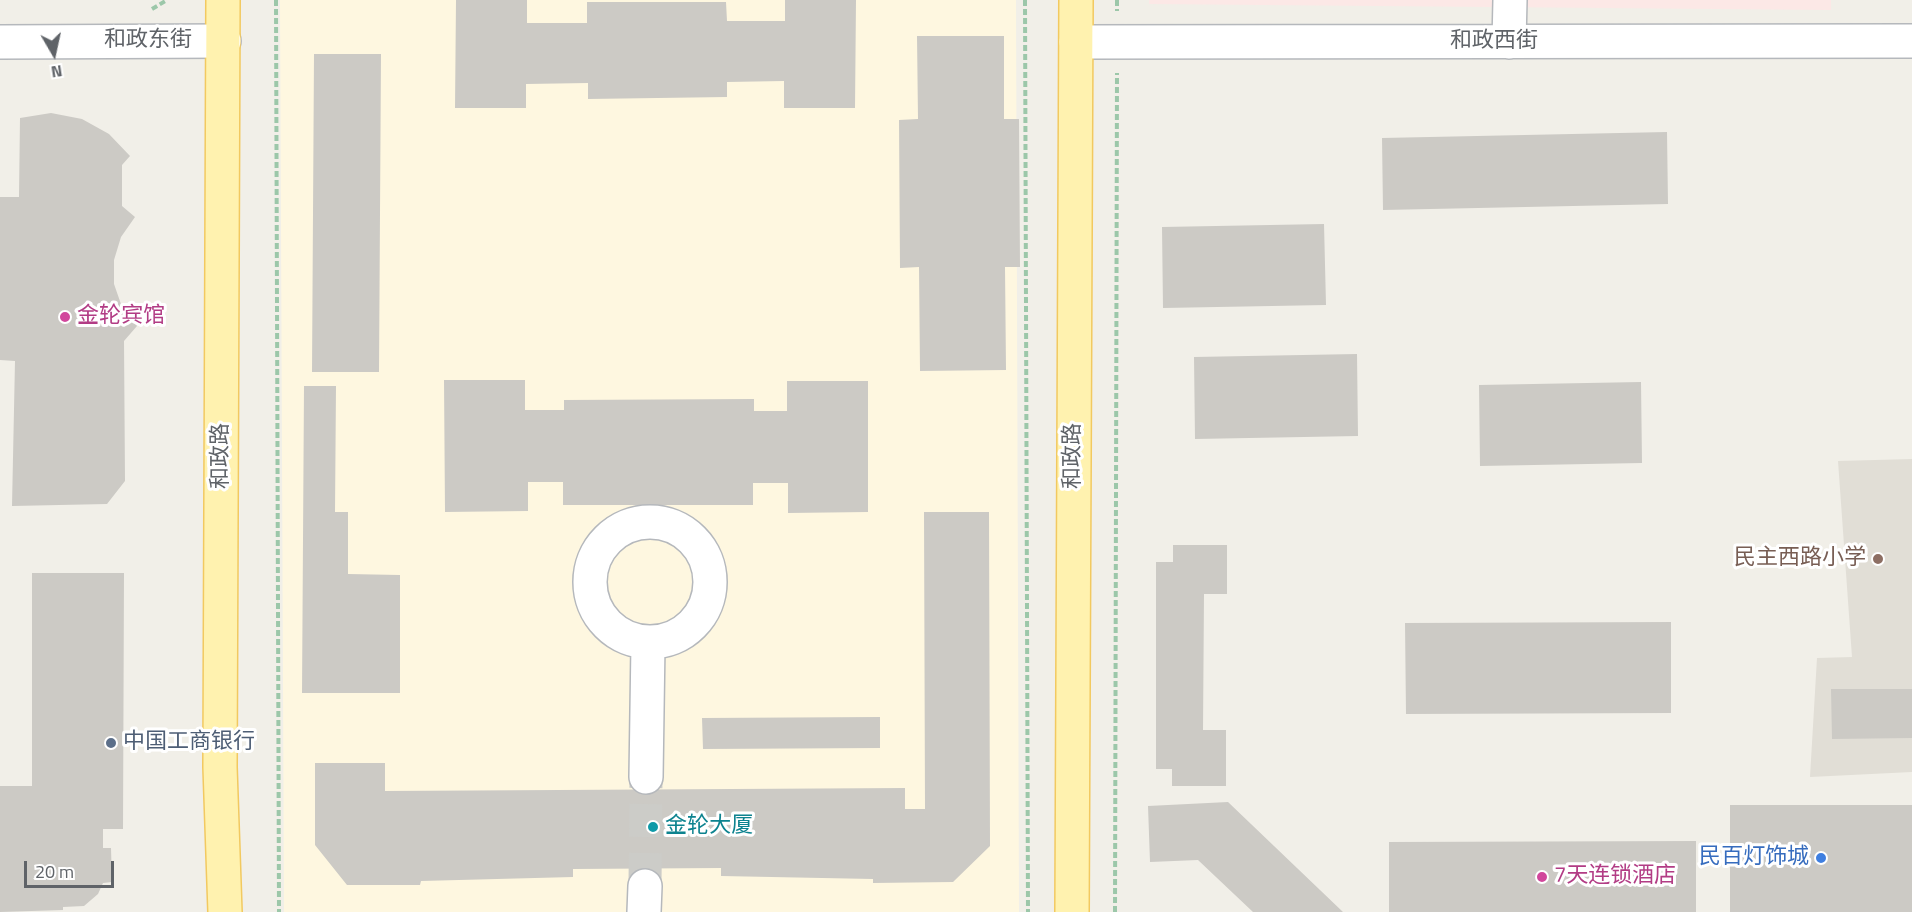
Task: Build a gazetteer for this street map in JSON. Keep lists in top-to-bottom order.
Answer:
{
  "streets": {
    "main road": ["和政路"],
    "street": ["和政东街", "和政西街"]
  },
  "crossings": [
    ["和政东街", "和政路"],
    ["和政西街", "和政路"]
  ],
  "places": [
    "金轮宾馆",
    "民主西路小学",
    "中国工商银行",
    "金轮大厦",
    "民百灯饰城",
    "7天连锁酒店"
  ],
  "scale_bar": "20 m",
  "north": "bottom"
}
